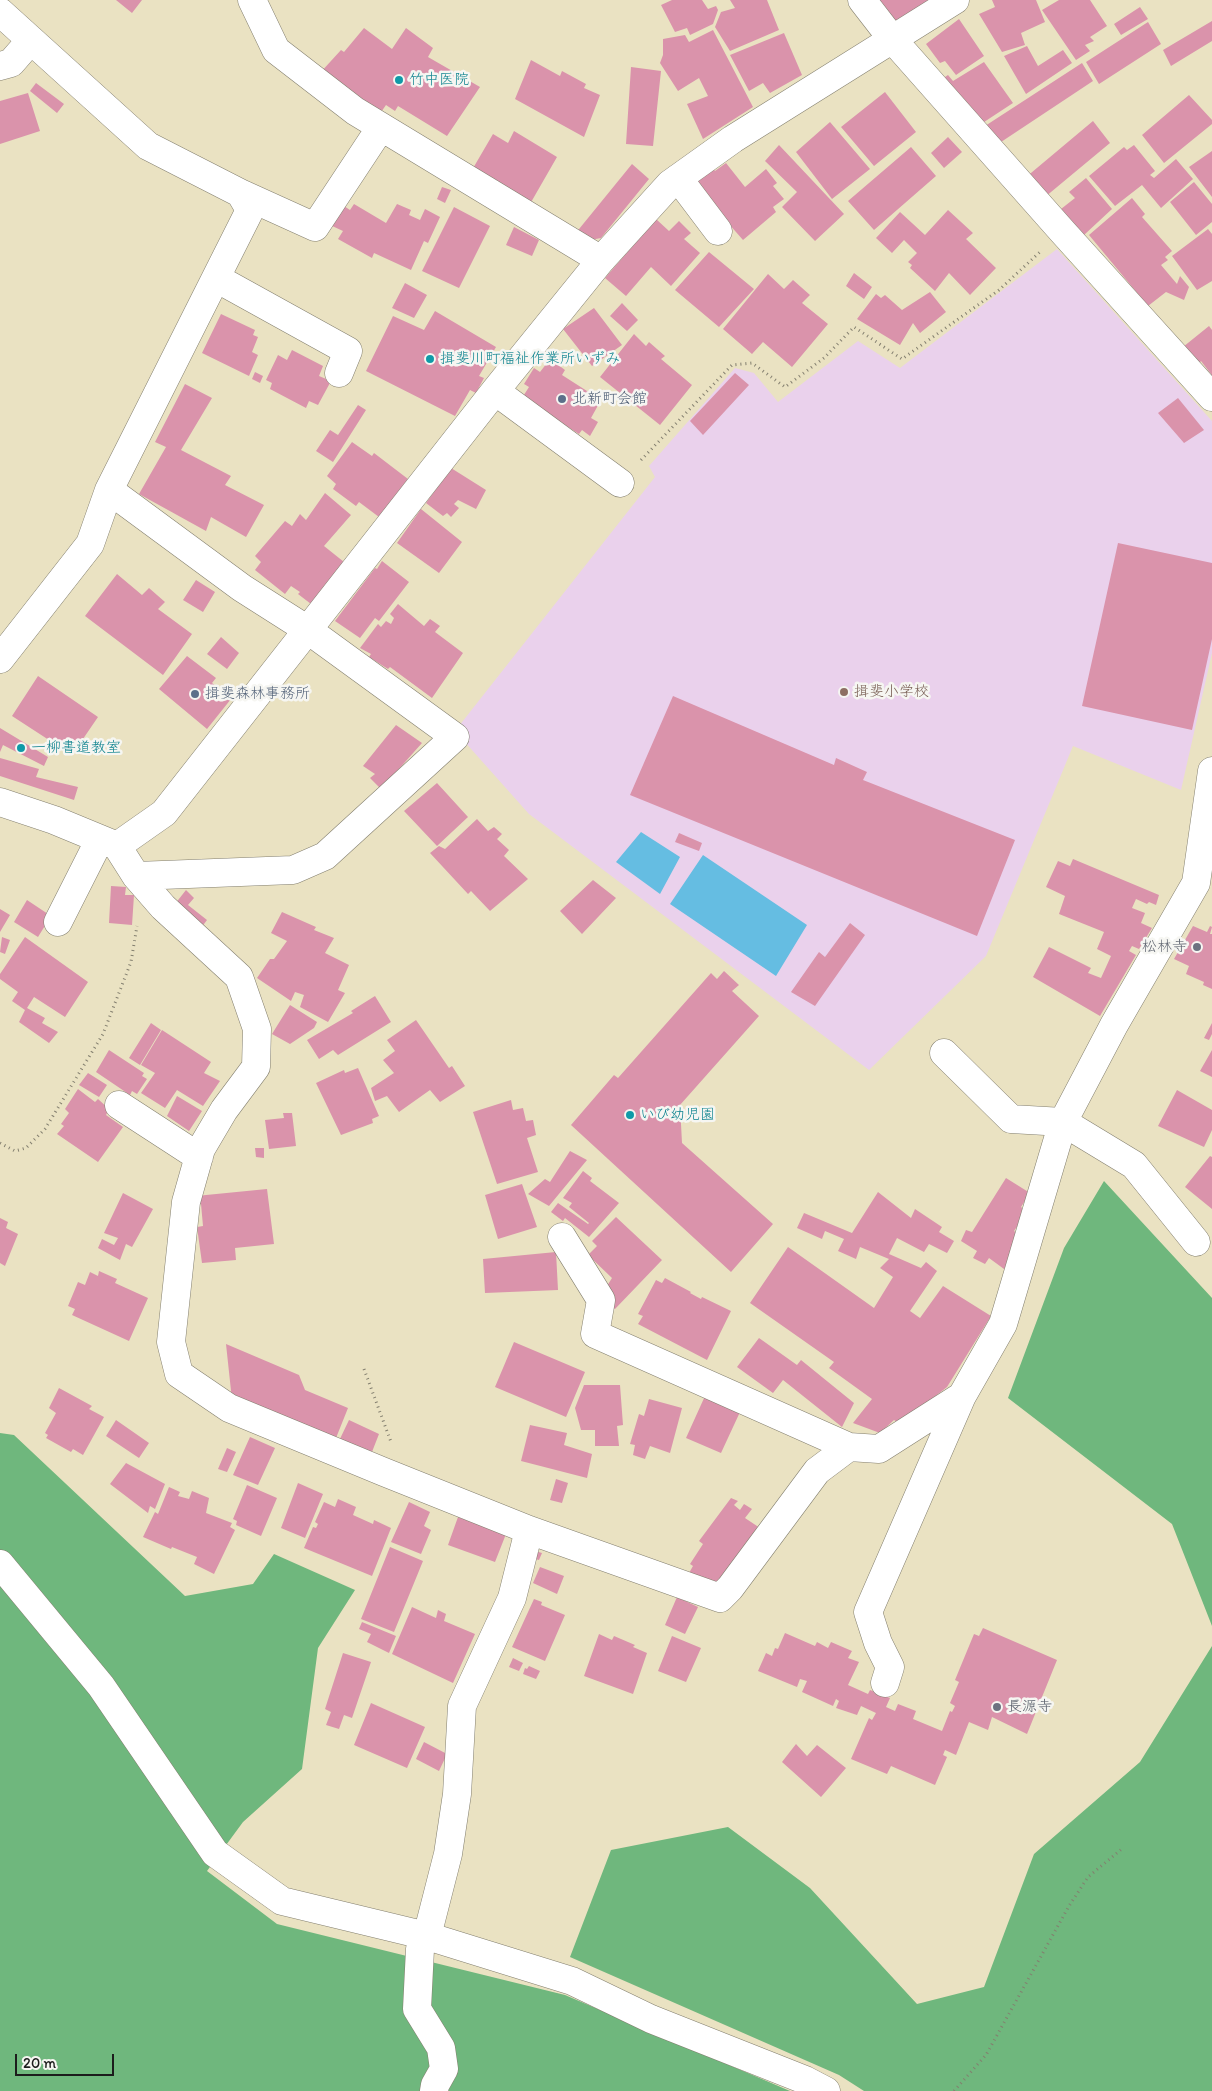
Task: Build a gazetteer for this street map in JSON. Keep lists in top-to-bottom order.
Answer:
{
  "places": [
    "竹中医院",
    "揖斐川町福祉作業所いずみ",
    "北新町会館",
    "揖斐小学校",
    "揖斐森林事務所",
    "一柳書道教室",
    "松林寺",
    "いび幼児園",
    "長源寺"
  ],
  "scale_bar": "20 m"
}
